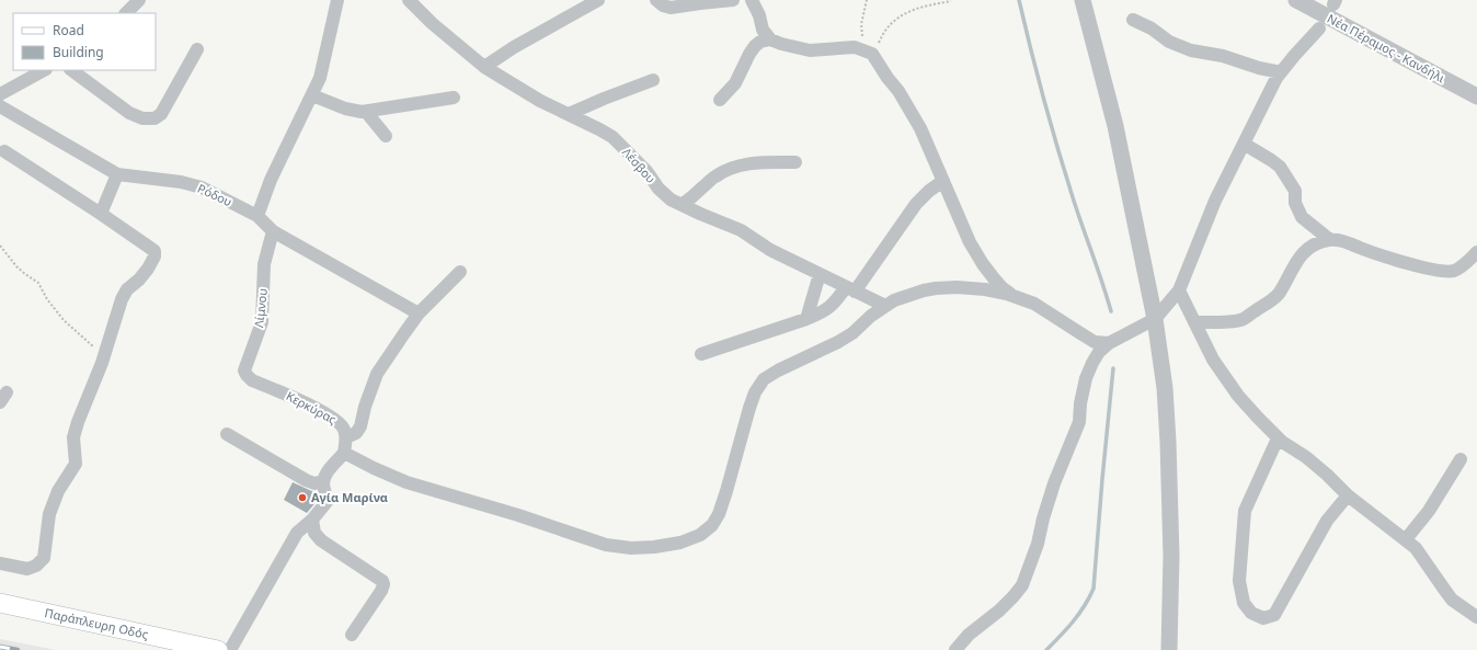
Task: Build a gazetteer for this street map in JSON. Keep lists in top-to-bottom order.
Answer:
{
  "streets": {
    "main road": ["Παράπλευρη Οδός"],
    "street": [
      "Νέα Πέραμος - Κανδήλι",
      "Λέσβου",
      "Ρόδου",
      "Λίμνου",
      "Κερκύρας"
    ]
  },
  "crossings": [
    ["Ρόδου", "Λίμνου"],
    ["Λίμνου", "Κερκύρας"]
  ],
  "places": ["Αγία Μαρίνα"],
  "legend": ["Road", "Building"]
}
